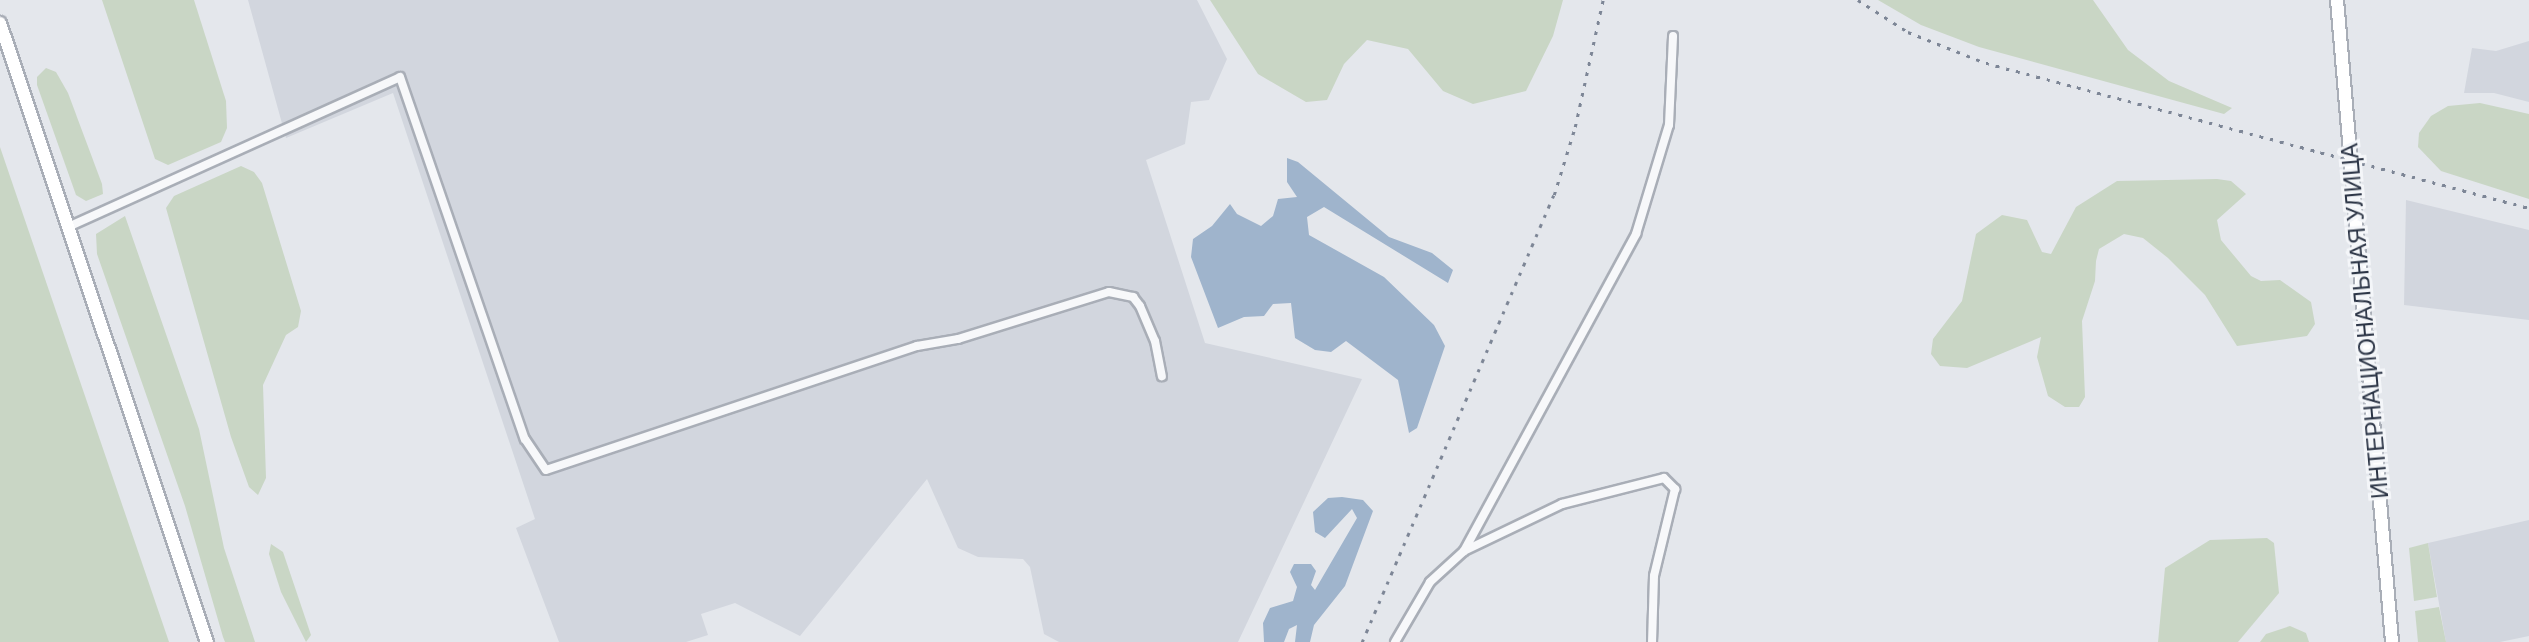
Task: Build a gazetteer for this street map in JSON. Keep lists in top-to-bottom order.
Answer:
{
  "streets": {
    "main road": ["ИНТЕРНАЦИОНАЛЬНАЯ УЛИЦА"]
  }
}
